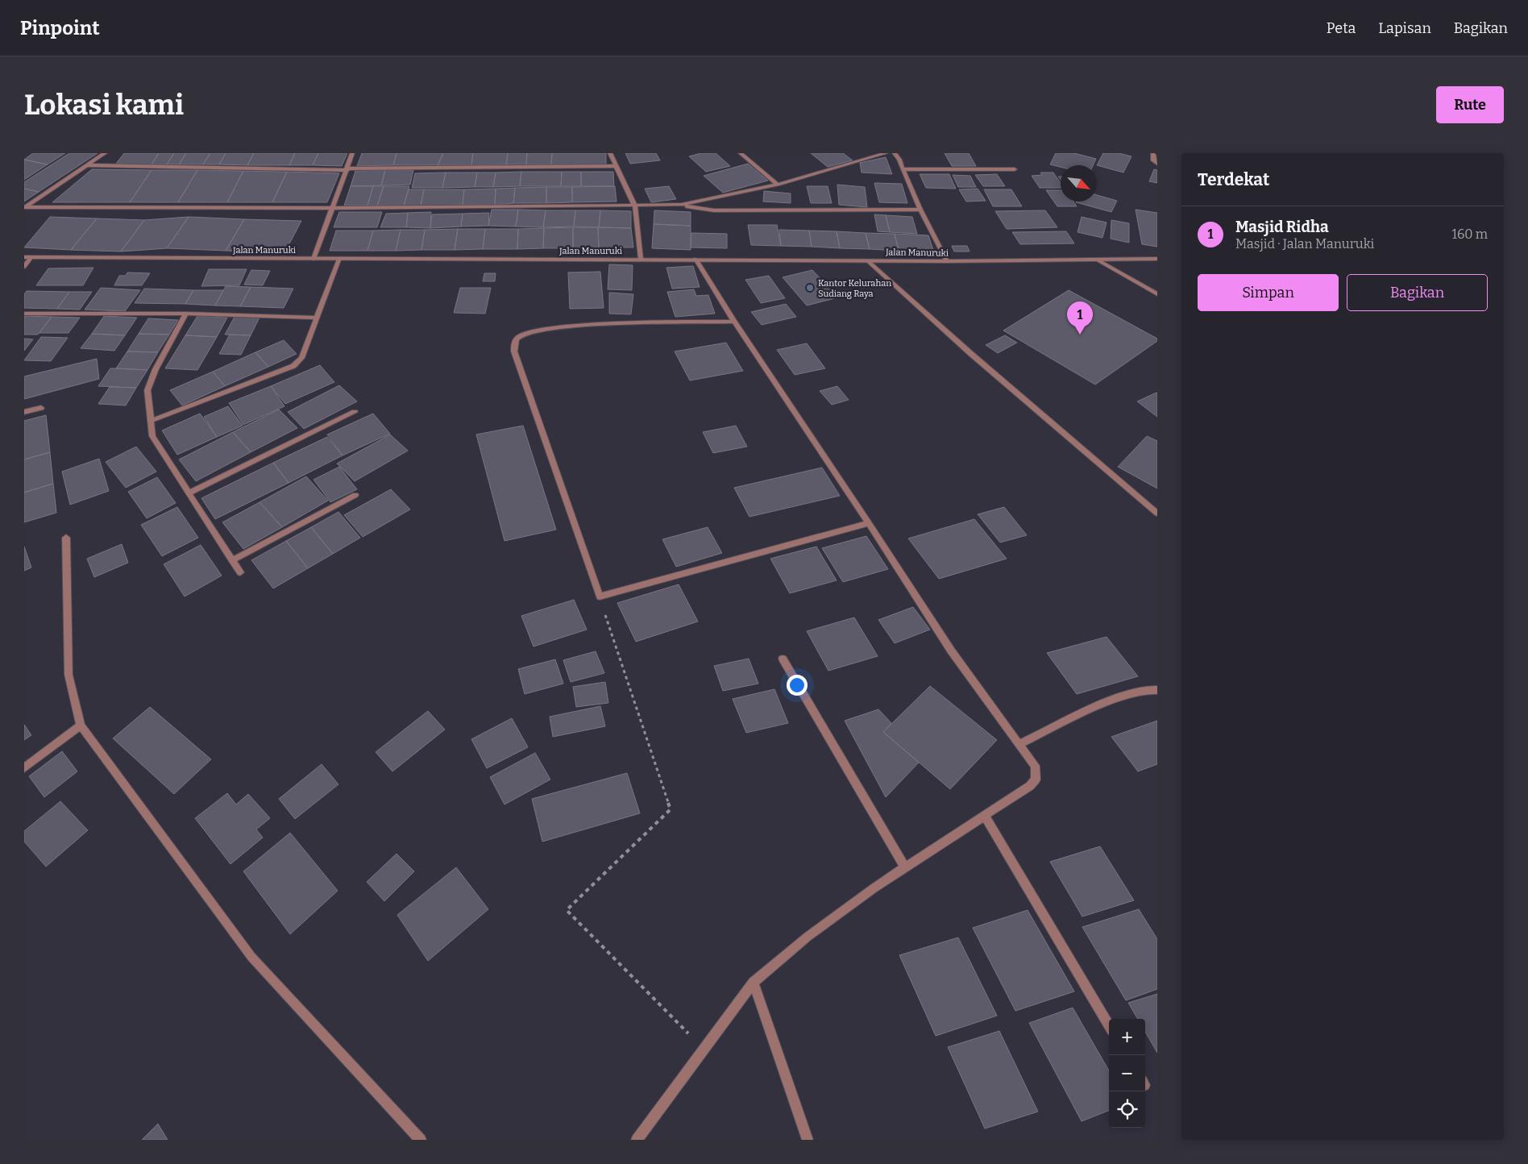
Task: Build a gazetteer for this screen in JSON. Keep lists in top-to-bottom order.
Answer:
{
  "streets": {
    "street": ["Jalan Manuruki"]
  },
  "places": ["Kantor Kelurahan Sudiang Raya"],
  "north": "bottom right",
  "page": {
    "header": "Pinpoint",
    "nav": ["Peta", "Lapisan", "Bagikan"],
    "buttons": [
      "Rute",
      ["Simpan", "Bagikan"]
    ],
    "title": "Lokasi kami",
    "heading": "Terdekat",
    "list": [
      {
        "mark": "1",
        "name": "Masjid Ridha",
        "note": "Masjid · Jalan Manuruki",
        "value": "160 m"
      }
    ],
    "pins": "1",
    "map_buttons": ["+", "−"]
  }
}
